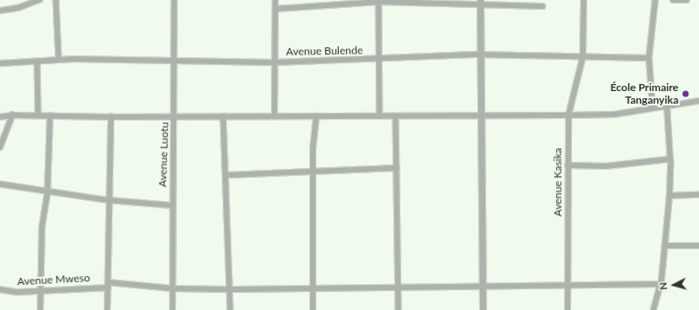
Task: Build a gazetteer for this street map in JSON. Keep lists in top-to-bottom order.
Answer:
{
  "streets": {
    "street": [
      "Avenue Bulende",
      "Avenue Luotu",
      "Avenue Kasika",
      "Avenue Mweso"
    ]
  },
  "crossings": [
    ["Avenue Bulende", "Avenue Luotu"],
    ["Avenue Bulende", "Avenue Kasika"],
    ["Avenue Luotu", "Avenue Mweso"],
    ["Avenue Kasika", "Avenue Mweso"]
  ],
  "places": ["École Primaire Tanganyika"],
  "north": "left"
}
